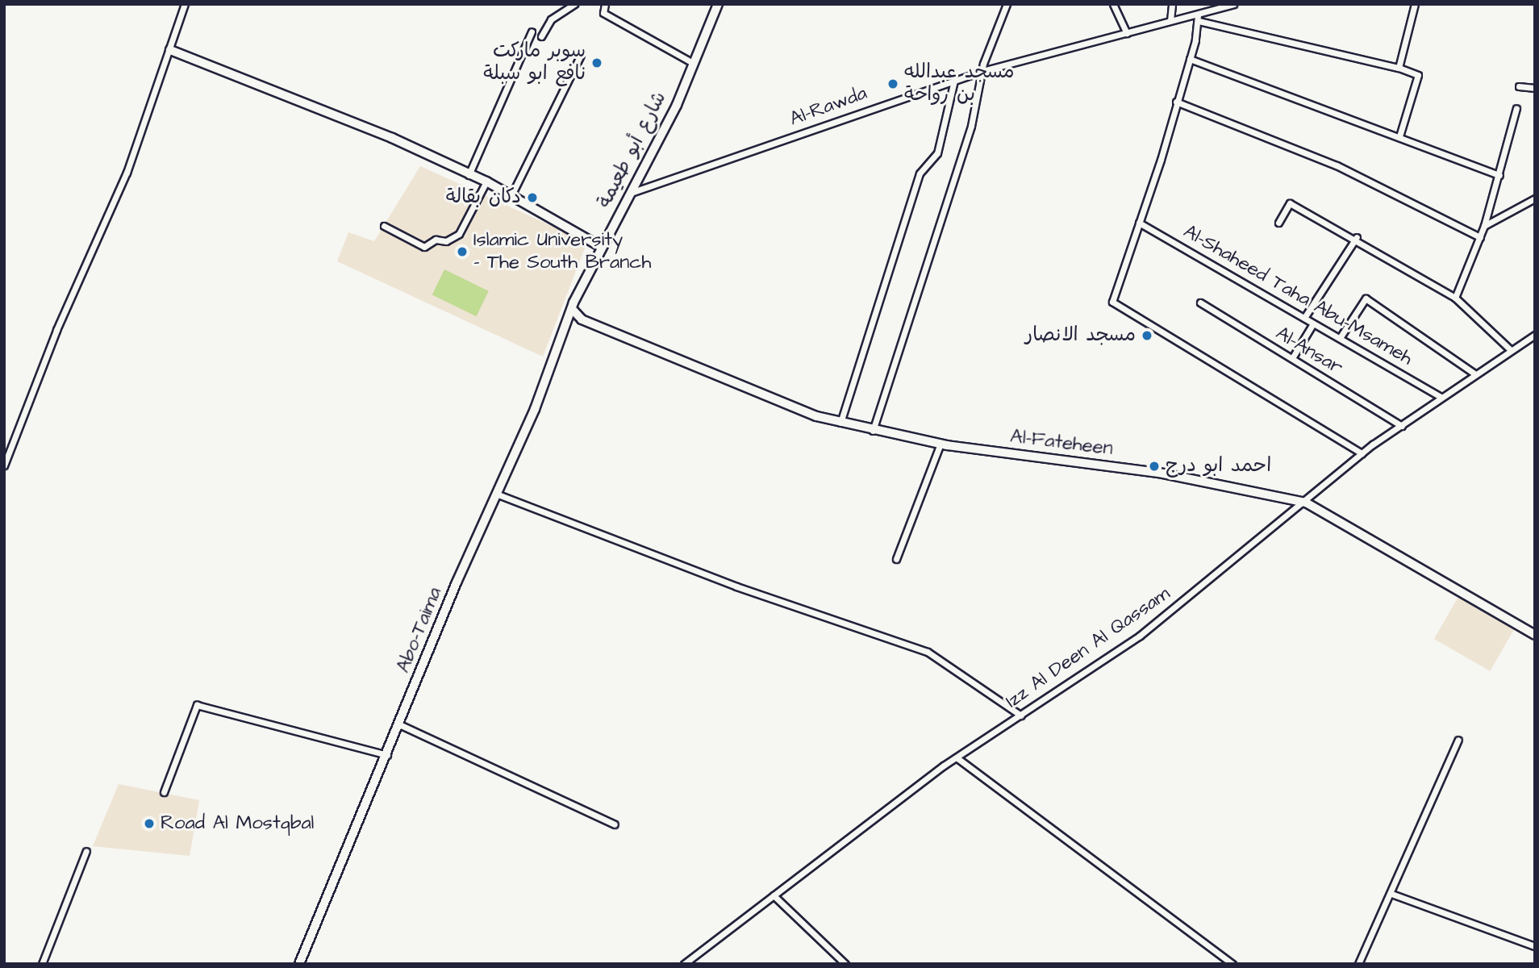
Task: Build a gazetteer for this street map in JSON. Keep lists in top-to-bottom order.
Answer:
{
  "streets": {
    "street": [
      "Al-Rawda",
      "شارع أبو طعيمة",
      "Al-Shaheed Taha Abu-Msameh",
      "Al-Ansar",
      "Al-Fateheen",
      "Abo-Taima",
      "Izz Al Deen Al Qassam"
    ]
  },
  "crossings": [
    ["Al-Rawda", "شارع أبو طعيمة"],
    ["شارع أبو طعيمة", "Al-Fateheen"],
    ["شارع أبو طعيمة", "Abo-Taima"],
    ["Al-Shaheed Taha Abu-Msameh", "Izz Al Deen Al Qassam"],
    ["Al-Ansar", "Izz Al Deen Al Qassam"],
    ["Al-Fateheen", "Abo-Taima"],
    ["Al-Fateheen", "Izz Al Deen Al Qassam"]
  ],
  "places": [
    "سوبر ماركت نافع ابو سبلة",
    "مسجد عبدالله بن رواحة",
    "دكان بقالة",
    "Islamic University - The South Branch",
    "مسجد الانصار",
    "احمد ابو درج",
    "Road Al Mostqbal"
  ]
}
